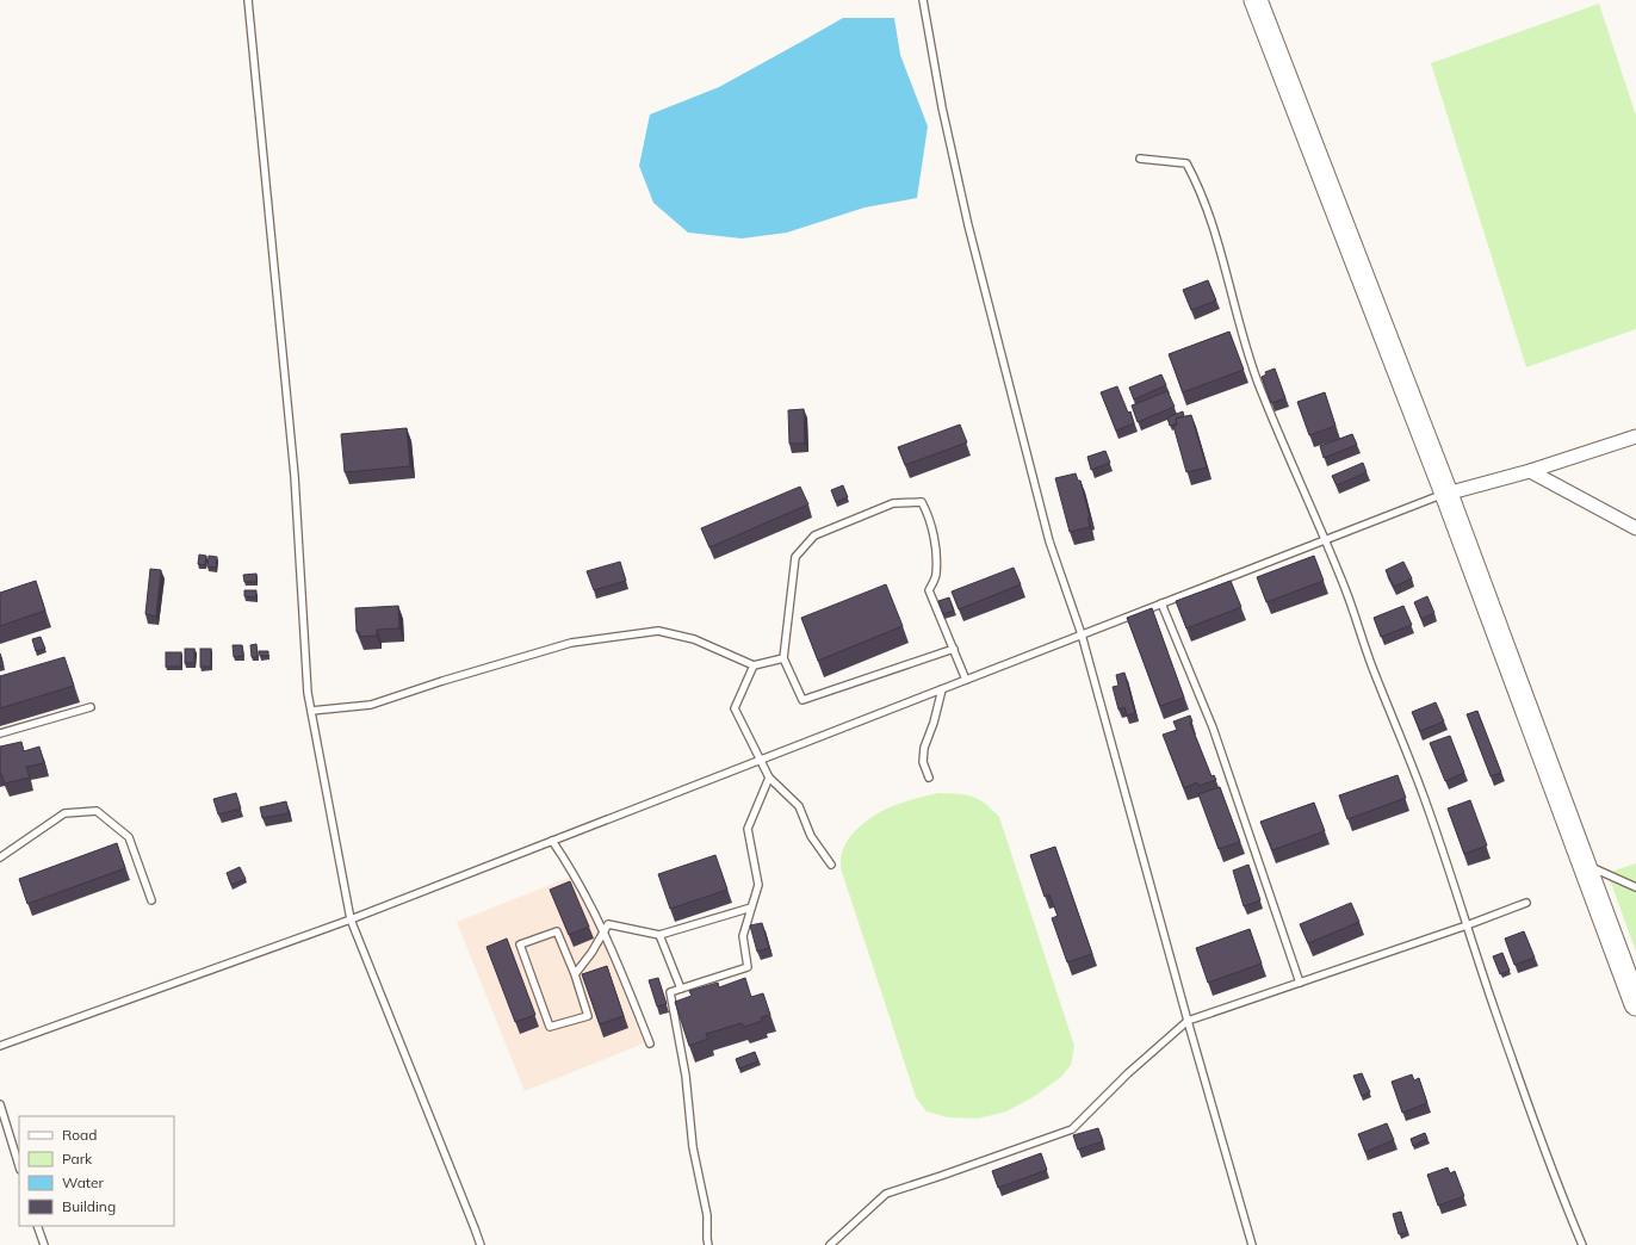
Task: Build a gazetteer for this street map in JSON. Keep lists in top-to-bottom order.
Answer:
{
  "legend": [
    "Road",
    "Park",
    "Water",
    "Building"
  ]
}
